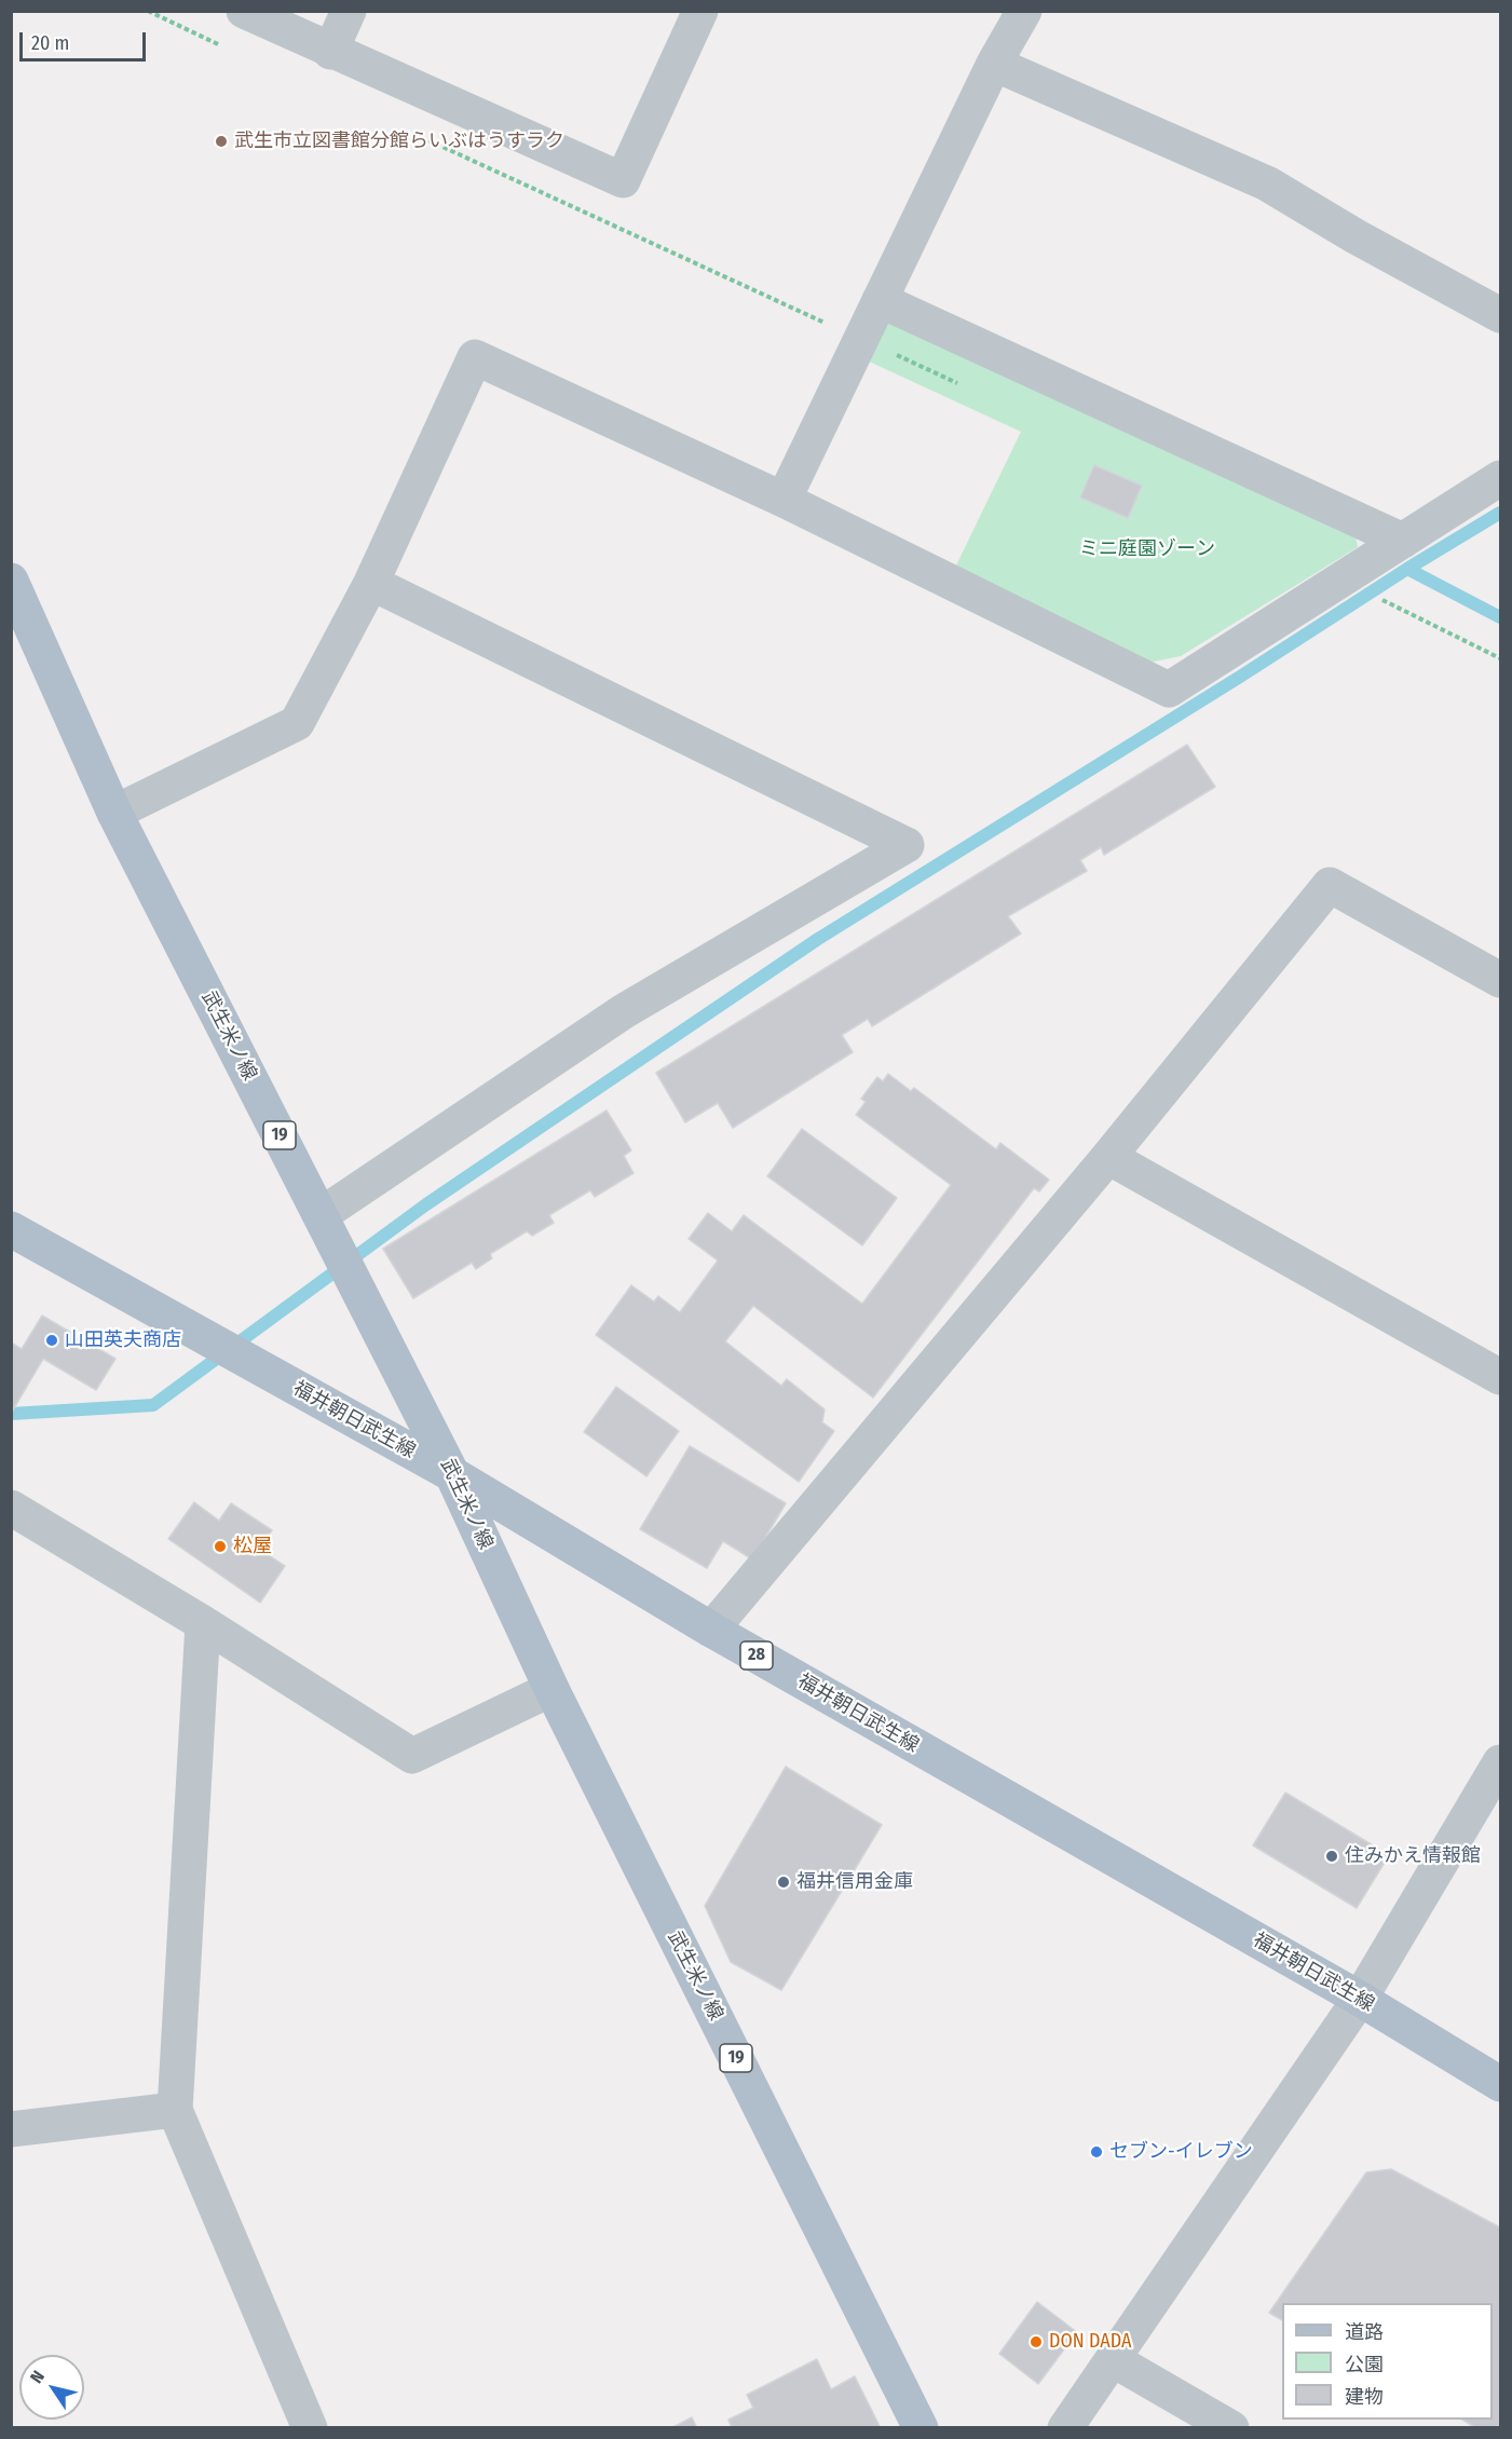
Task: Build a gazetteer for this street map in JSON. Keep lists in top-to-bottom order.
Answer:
{
  "streets": {
    "main road": [
      "武生米ノ線",
      "19",
      "福井朝日武生線",
      "28"
    ]
  },
  "crossings": [
    ["武生米ノ線", "福井朝日武生線"]
  ],
  "parks": ["ミニ庭園ゾーン"],
  "places": [
    "武生市立図書館分館らいぶはうすラク",
    "山田英夫商店",
    "松屋",
    "住みかえ情報館",
    "福井信用金庫",
    "セブン-イレブン",
    "DON DADA"
  ],
  "legend": ["道路", "公園", "建物"],
  "scale_bar": "20 m",
  "north": "top left"
}
